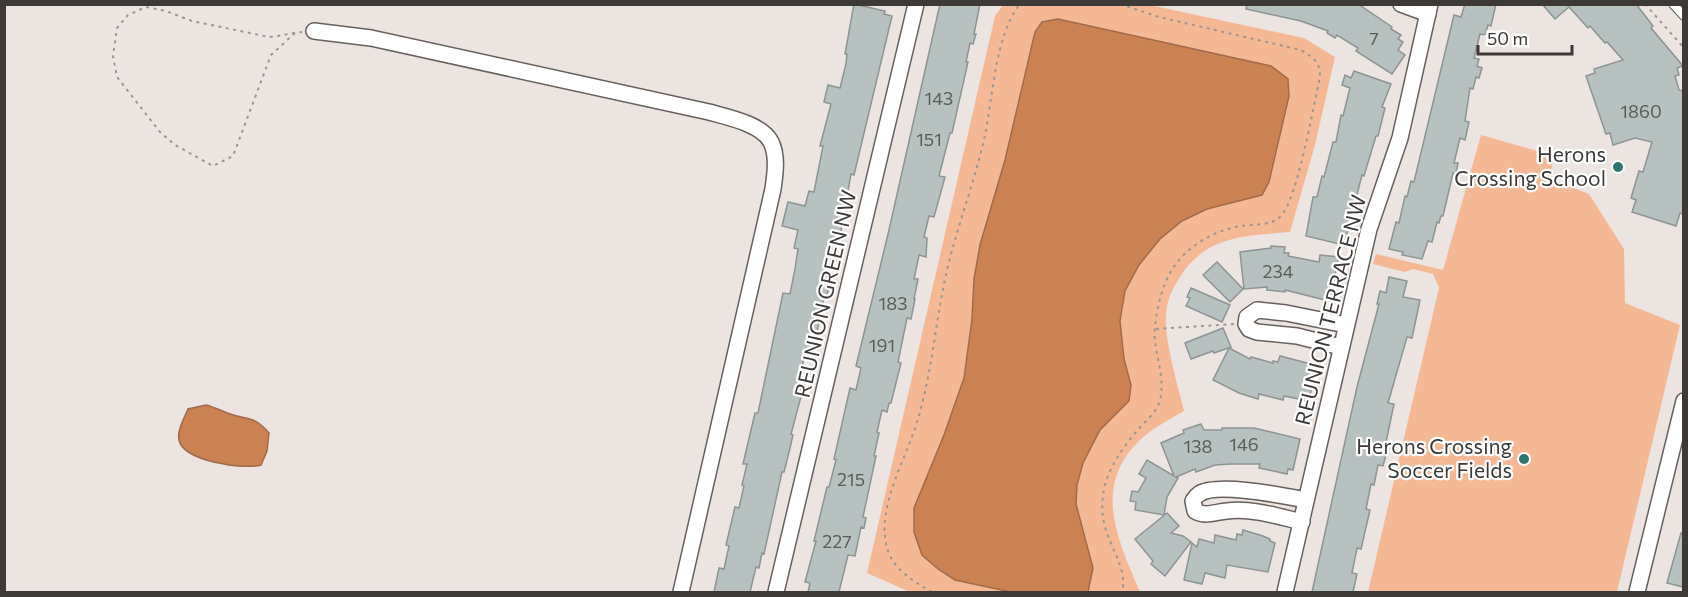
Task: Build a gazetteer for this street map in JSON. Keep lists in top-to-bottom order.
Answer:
{
  "streets": {
    "street": ["REUNION GREEN NW", "REUNION TERRACE NW"]
  },
  "places": ["Herons Crossing School", "Herons Crossing Soccer Fields"],
  "house_numbers": [
    "7",
    "143",
    "1860",
    "151",
    "234",
    "183",
    "191",
    "146",
    "138",
    "215",
    "227"
  ],
  "scale_bar": "50 m"
}
